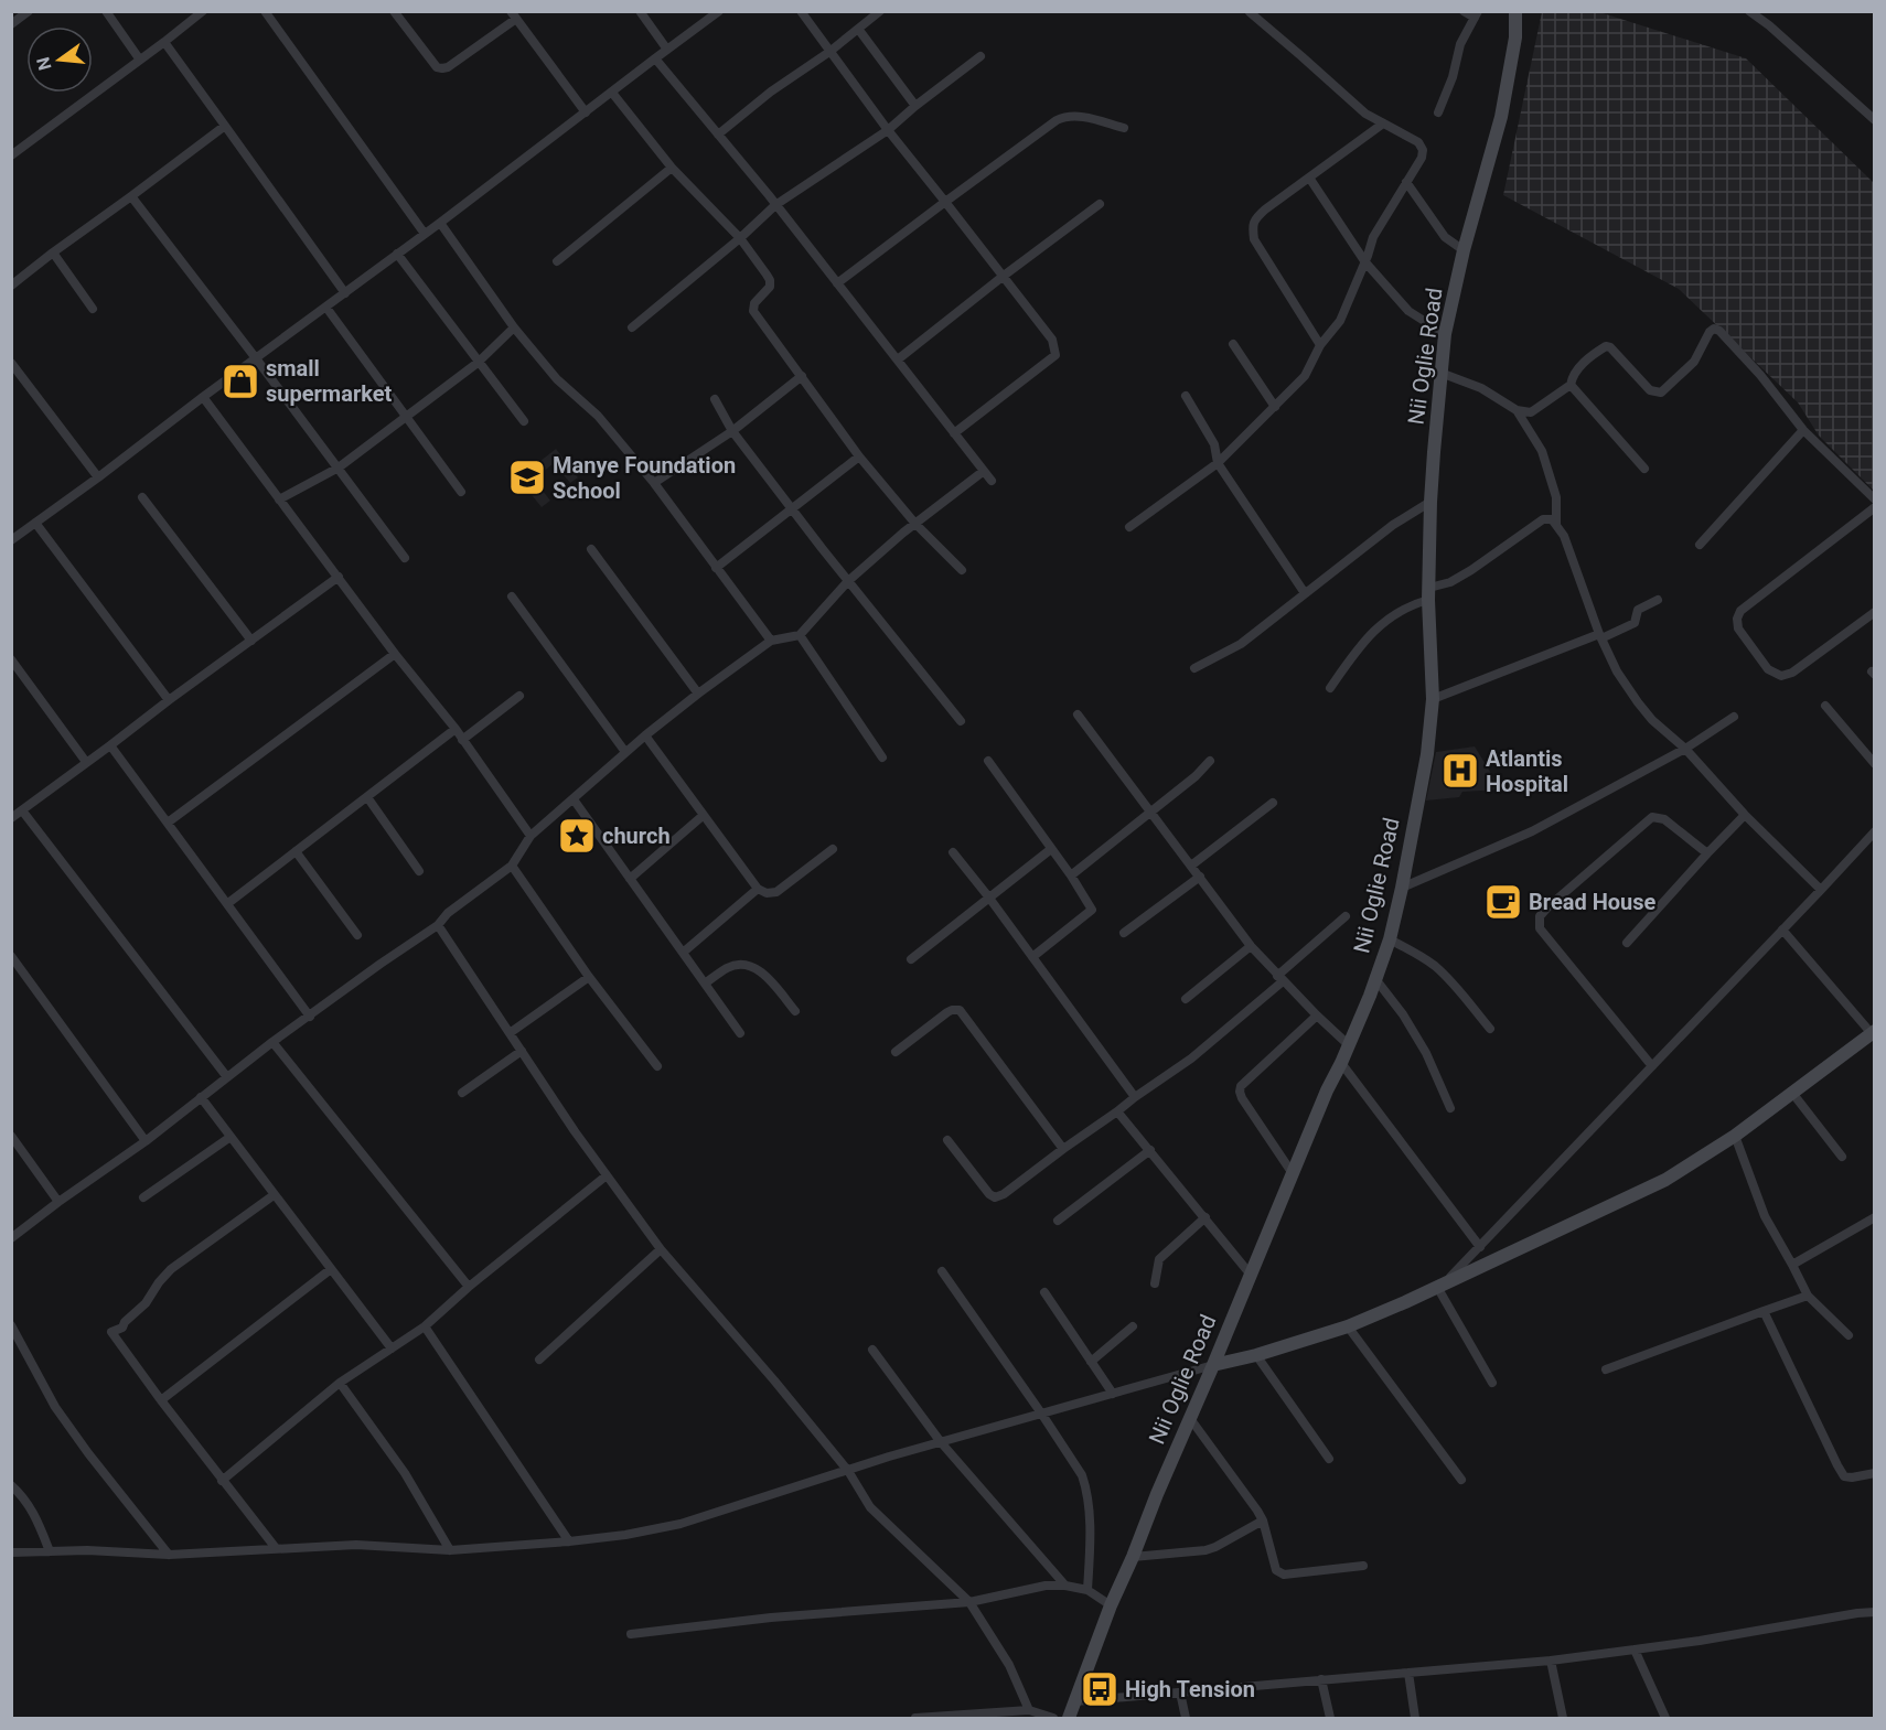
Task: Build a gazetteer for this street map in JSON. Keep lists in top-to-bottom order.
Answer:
{
  "streets": {
    "street": ["Nii Oglie Road"]
  },
  "places": {
    "shop": ["small supermarket"],
    "school or university": ["Manye Foundation School"],
    "hospital": ["Atlantis Hospital"],
    "place": ["church"],
    "cafe": ["Bread House"],
    "bus stop": ["High Tension"]
  },
  "north": "left"
}
